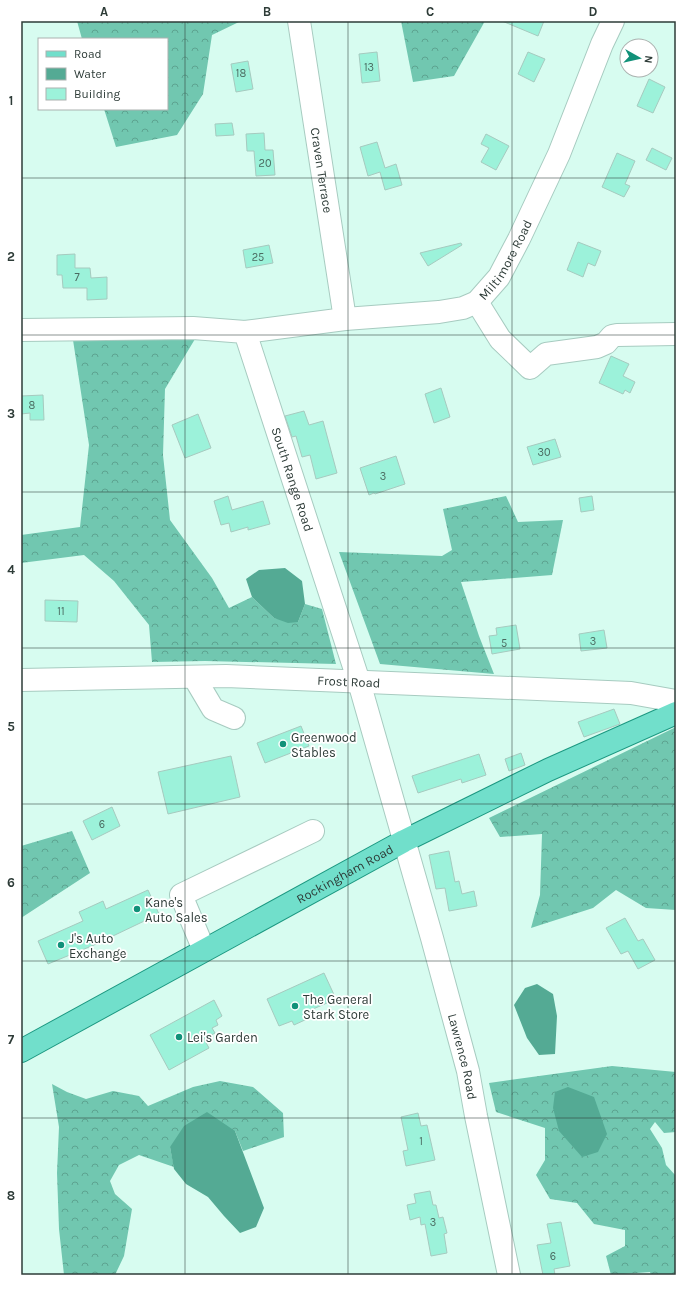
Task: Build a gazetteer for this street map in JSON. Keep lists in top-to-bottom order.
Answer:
{
  "streets": {
    "main road": ["Rockingham Road"],
    "street": [
      "Craven Terrace",
      "Miltimore Road",
      "South Range Road",
      "Frost Road",
      "Lawrence Road"
    ]
  },
  "crossings": [
    ["Craven Terrace", "Miltimore Road"],
    ["Miltimore Road", "South Range Road"],
    ["South Range Road", "Frost Road"],
    ["South Range Road", "Rockingham Road"],
    ["South Range Road", "Lawrence Road"],
    ["Rockingham Road", "Lawrence Road"]
  ],
  "places": [
    "Greenwood Stables",
    "Kane's Auto Sales",
    "J's Auto Exchange",
    "The General Stark Store",
    "Lei's Garden"
  ],
  "house_numbers": [
    "13",
    "18",
    "20",
    "25",
    "7",
    "8",
    "30",
    "3",
    "11",
    "3",
    "5",
    "6",
    "1",
    "3",
    "6"
  ],
  "legend": ["Road", "Water", "Building"],
  "north": "right",
  "grid": {
    "columns": [
      "A",
      "B",
      "C",
      "D"
    ],
    "rows": [
      "1",
      "2",
      "3",
      "4",
      "5",
      "6",
      "7",
      "8"
    ]
  }
}
